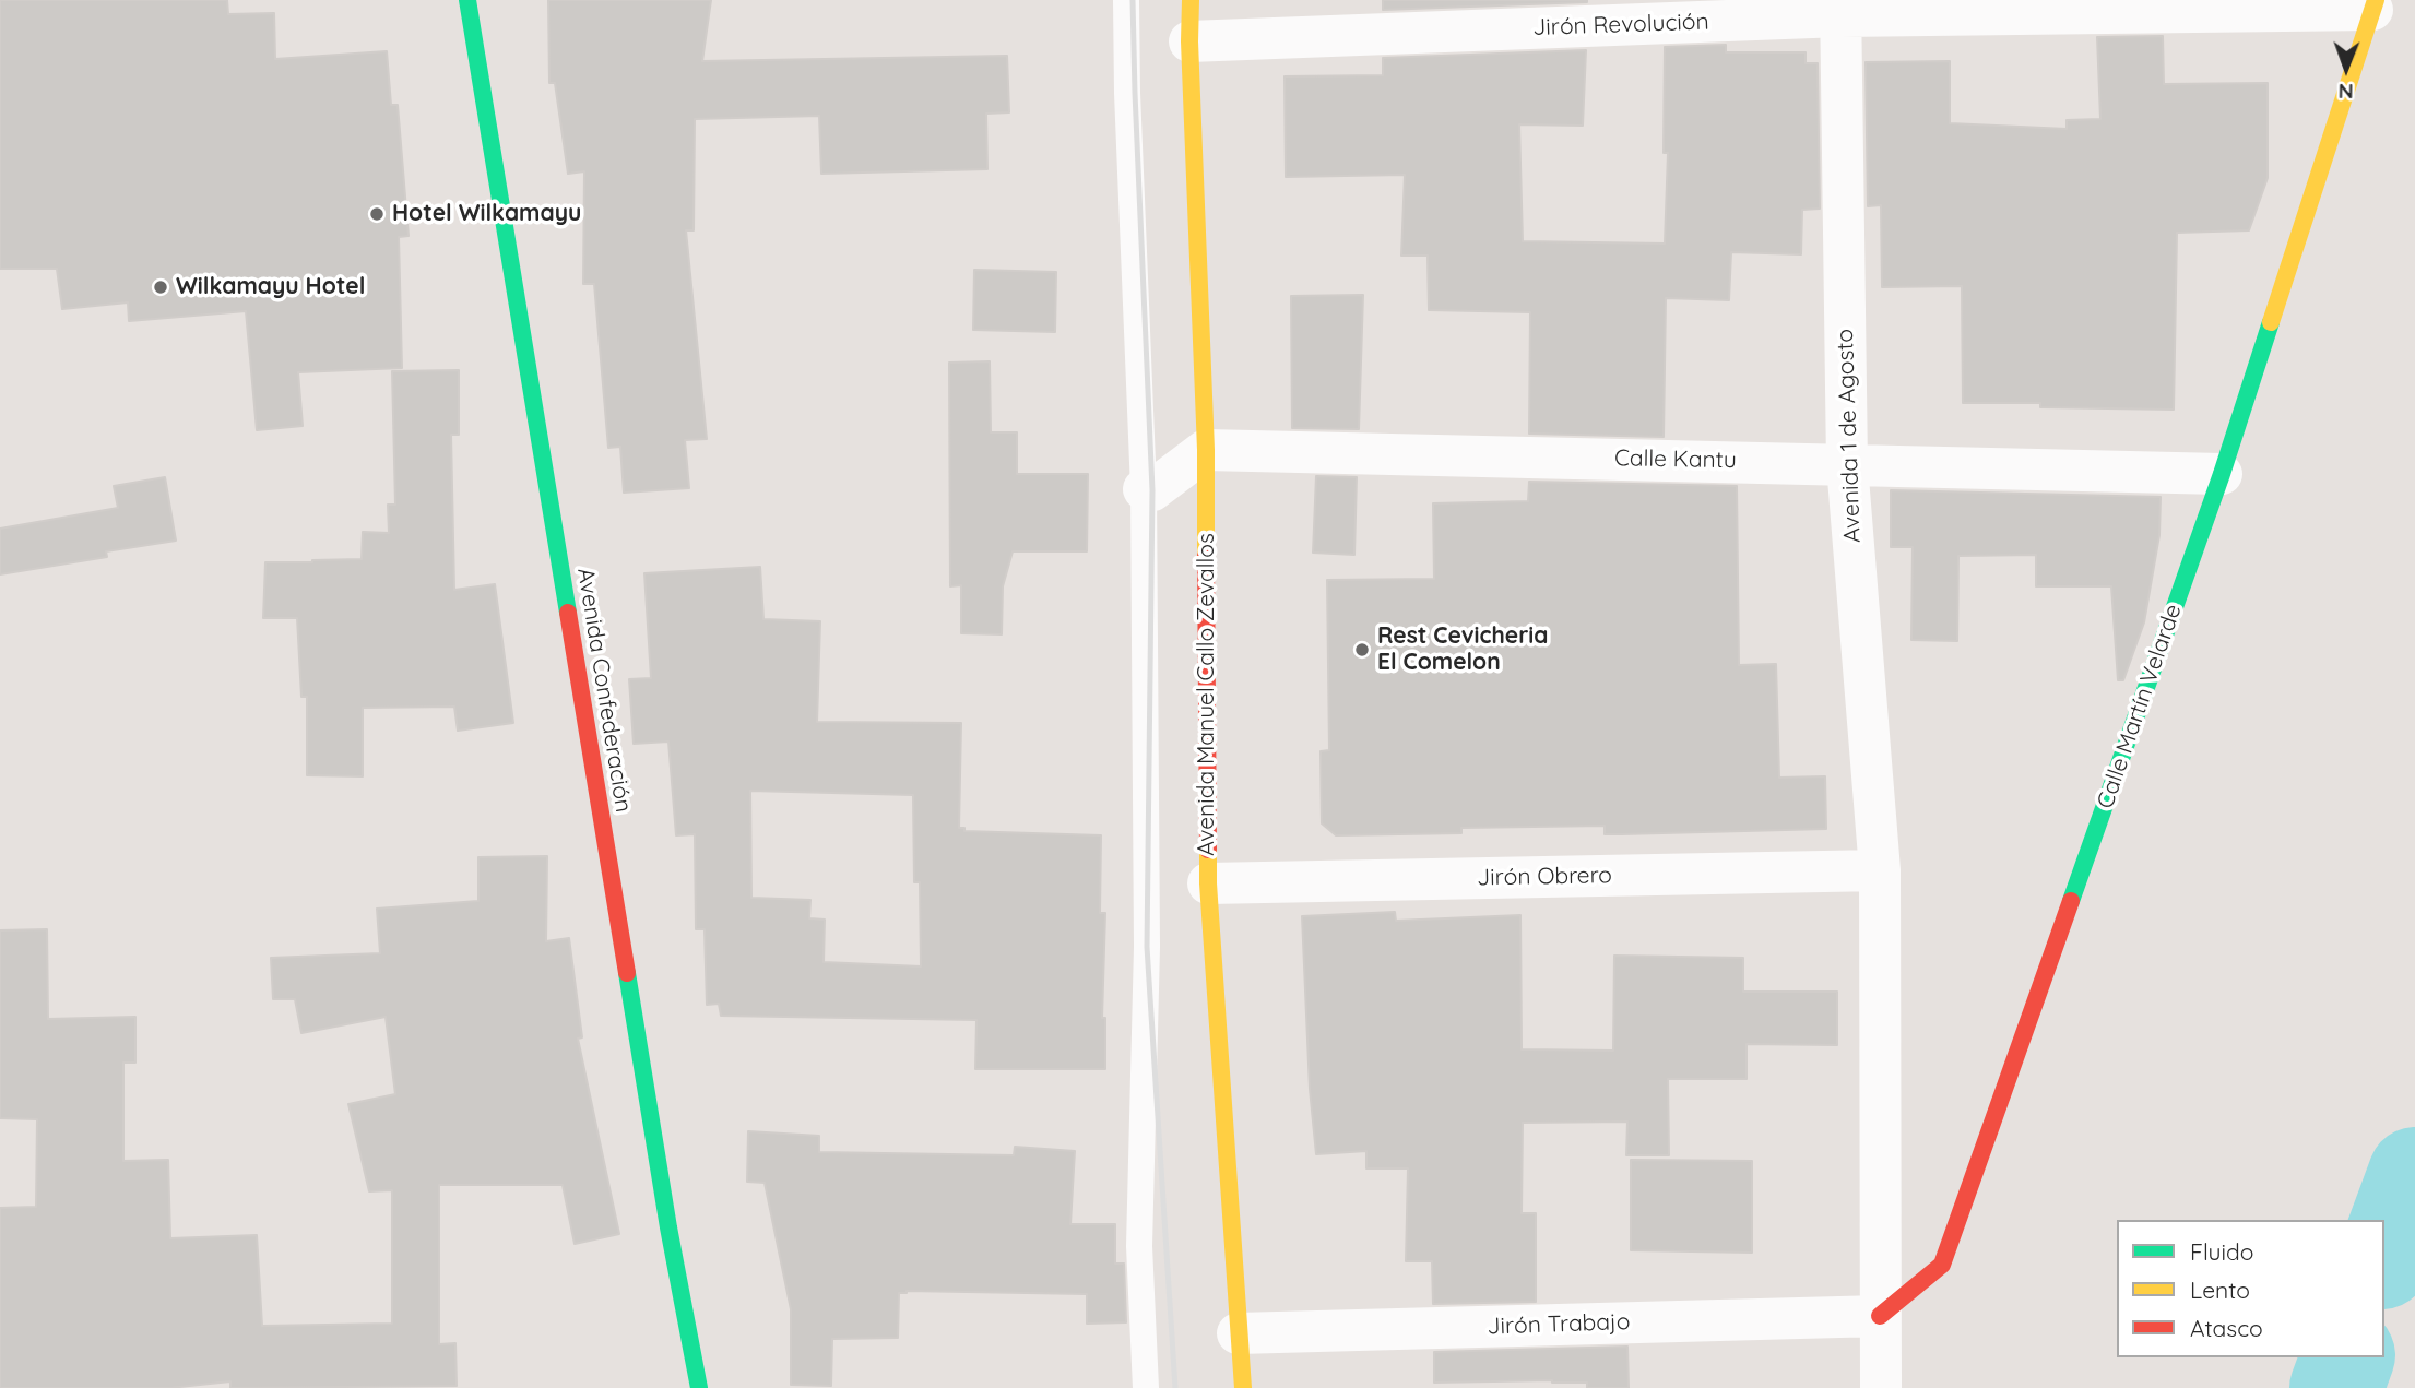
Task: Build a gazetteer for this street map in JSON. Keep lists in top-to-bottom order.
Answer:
{
  "streets": {
    "street": [
      "Jirón Revolución",
      "Avenida 1 de Agosto",
      "Calle Kantu",
      "Avenida Confederación",
      "Avenida Manuel Callo Zevallos",
      "Calle Martín Velarde",
      "Jirón Obrero",
      "Jirón Trabajo"
    ]
  },
  "crossings": [
    ["Jirón Revolución", "Avenida 1 de Agosto"],
    ["Jirón Revolución", "Avenida Manuel Callo Zevallos"],
    ["Jirón Revolución", "Calle Martín Velarde"],
    ["Avenida 1 de Agosto", "Calle Kantu"],
    ["Avenida 1 de Agosto", "Calle Martín Velarde"],
    ["Avenida 1 de Agosto", "Jirón Obrero"],
    ["Avenida 1 de Agosto", "Jirón Trabajo"],
    ["Calle Kantu", "Avenida Manuel Callo Zevallos"],
    ["Calle Kantu", "Calle Martín Velarde"],
    ["Avenida Manuel Callo Zevallos", "Jirón Obrero"],
    ["Avenida Manuel Callo Zevallos", "Jirón Trabajo"],
    ["Calle Martín Velarde", "Jirón Trabajo"]
  ],
  "places": ["Hotel Wilkamayu", "Wilkamayu Hotel", "Rest Cevicheria El Comelon"],
  "legend": ["Fluido", "Lento", "Atasco"],
  "north": "bottom"
}
